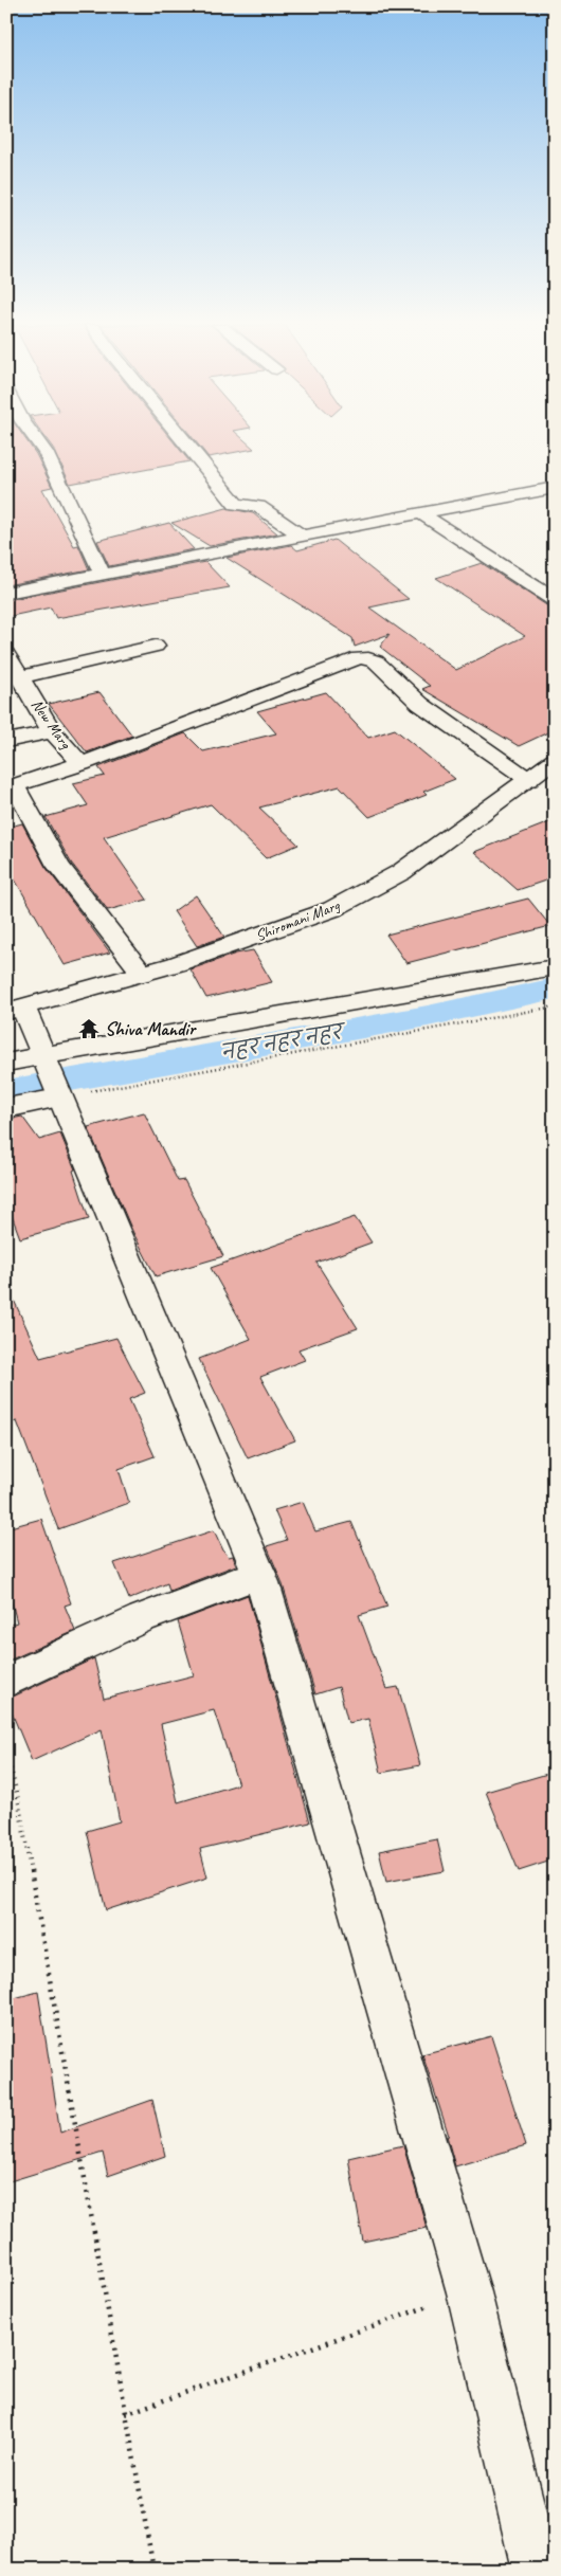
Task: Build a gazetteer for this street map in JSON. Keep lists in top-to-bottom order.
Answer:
{
  "streets": {
    "street": ["New Marg", "Shiromani Marg"]
  },
  "water": ["नहर नहर नहर"],
  "places": {
    "temple": ["Shiva Mandir"]
  }
}
